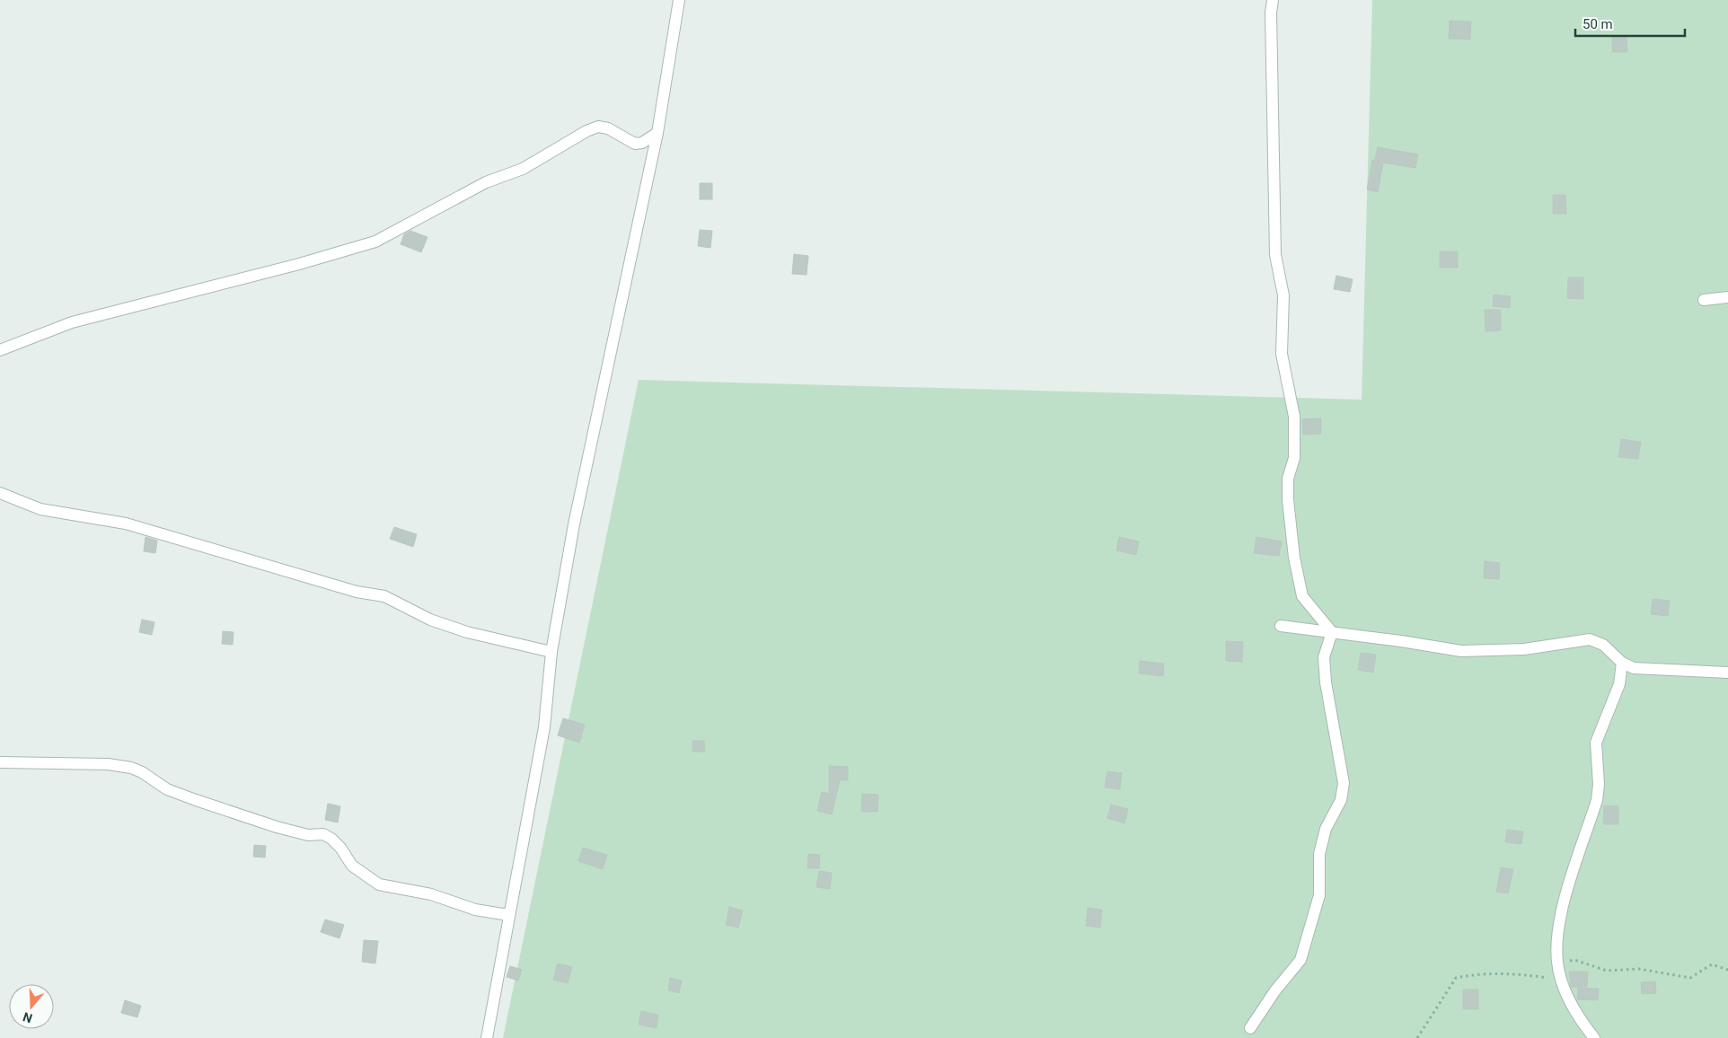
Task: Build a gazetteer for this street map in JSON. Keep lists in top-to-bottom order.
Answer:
{
  "scale_bar": "50 m",
  "north": "bottom"
}
